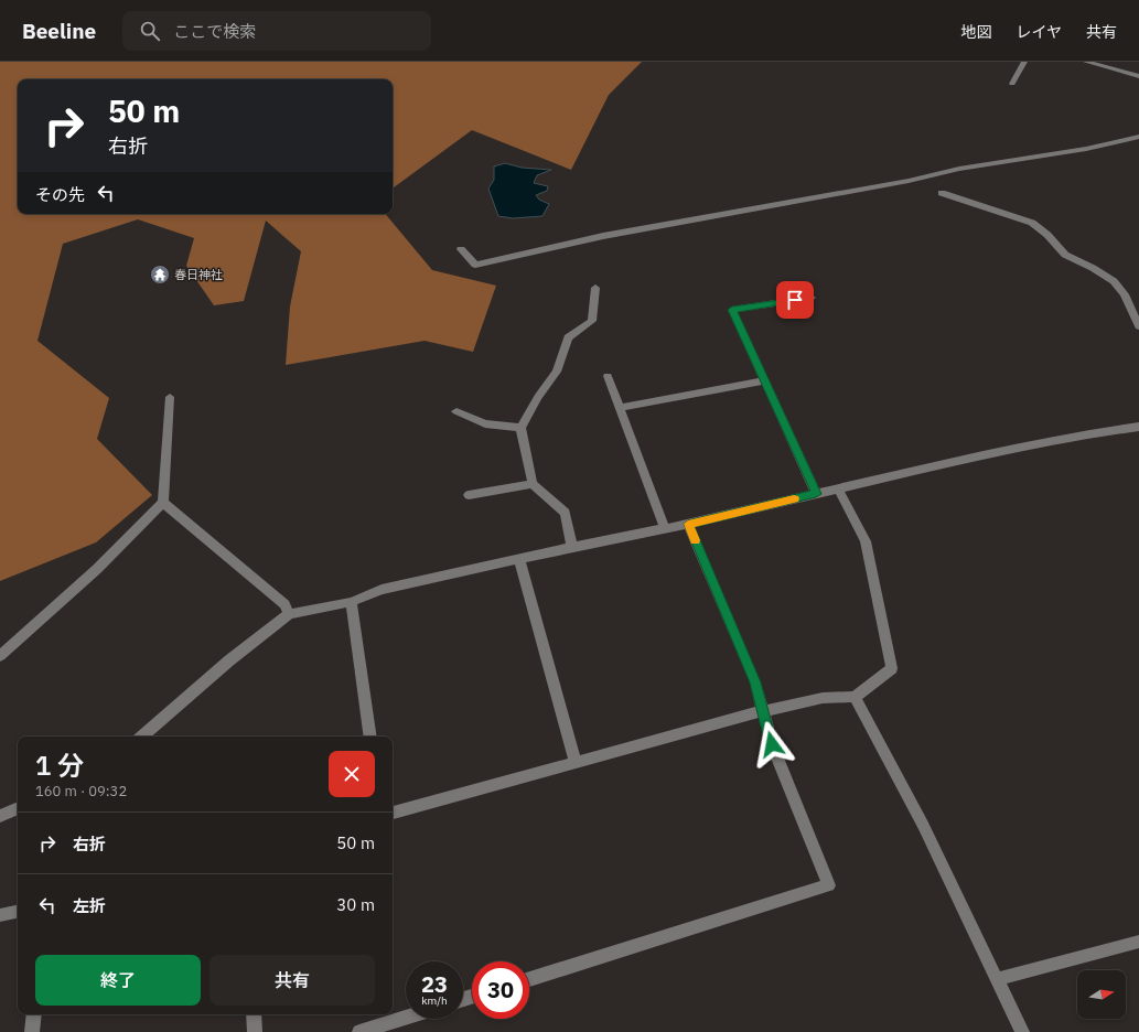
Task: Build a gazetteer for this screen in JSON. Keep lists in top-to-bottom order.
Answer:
{
  "places": {
    "temple": ["春日神社"]
  },
  "north": "right",
  "page": {
    "header": "Beeline",
    "search": "ここで検索",
    "nav": ["地図", "レイヤ", "共有"],
    "turn": ["50 m", "右折"],
    "then": "その先",
    "heading": ["1 分", "160 m · 09:32"],
    "list": [
      {
        "name": "右折",
        "value": "50 m"
      },
      {
        "name": "左折",
        "value": "30 m"
      }
    ],
    "buttons": ["終了", "共有"],
    "speed": "23 km/h",
    "limit": "30"
  }
}
